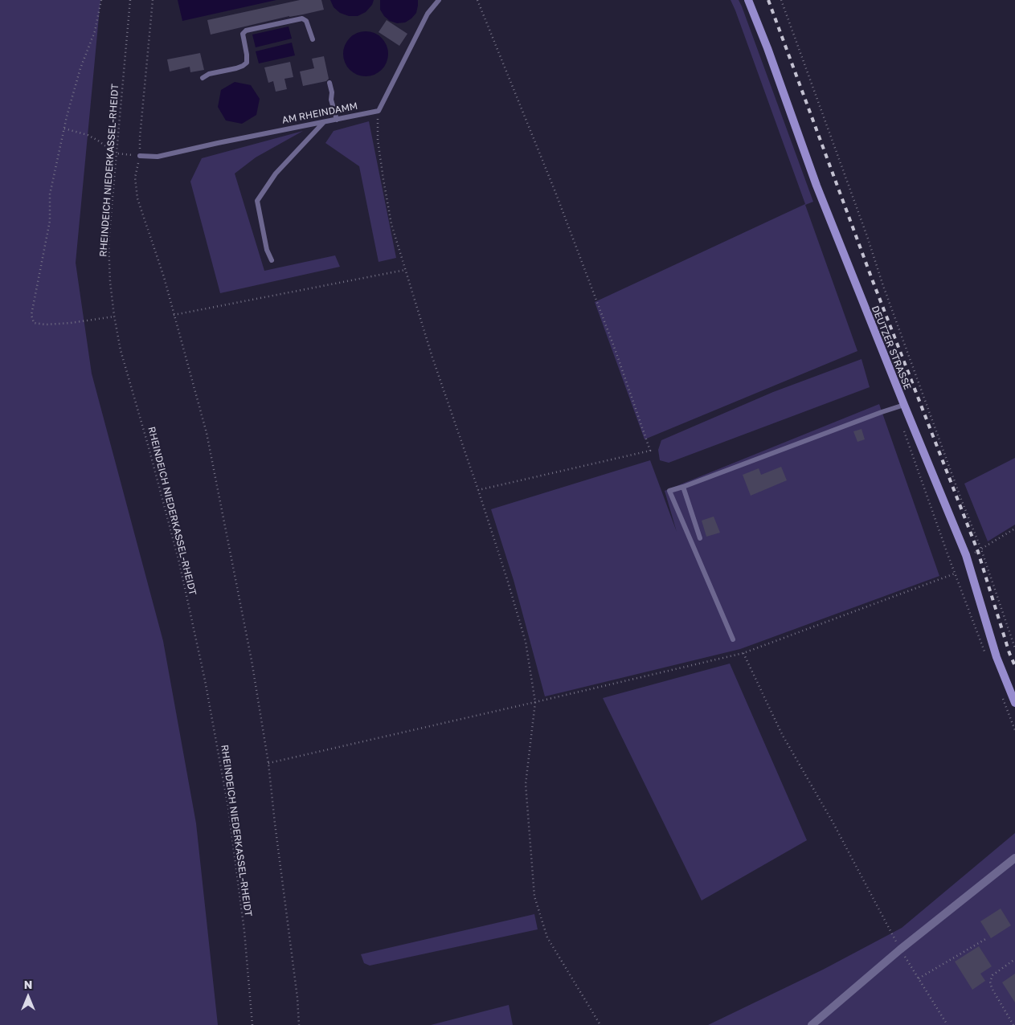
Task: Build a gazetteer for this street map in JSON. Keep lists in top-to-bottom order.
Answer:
{
  "streets": {
    "street": ["DEUTZER STRASSE"],
    "lane": ["AM RHEINDAMM"],
    "path": ["RHEINDEICH NIEDERKASSEL-RHEIDT"]
  },
  "north": "top"
}
